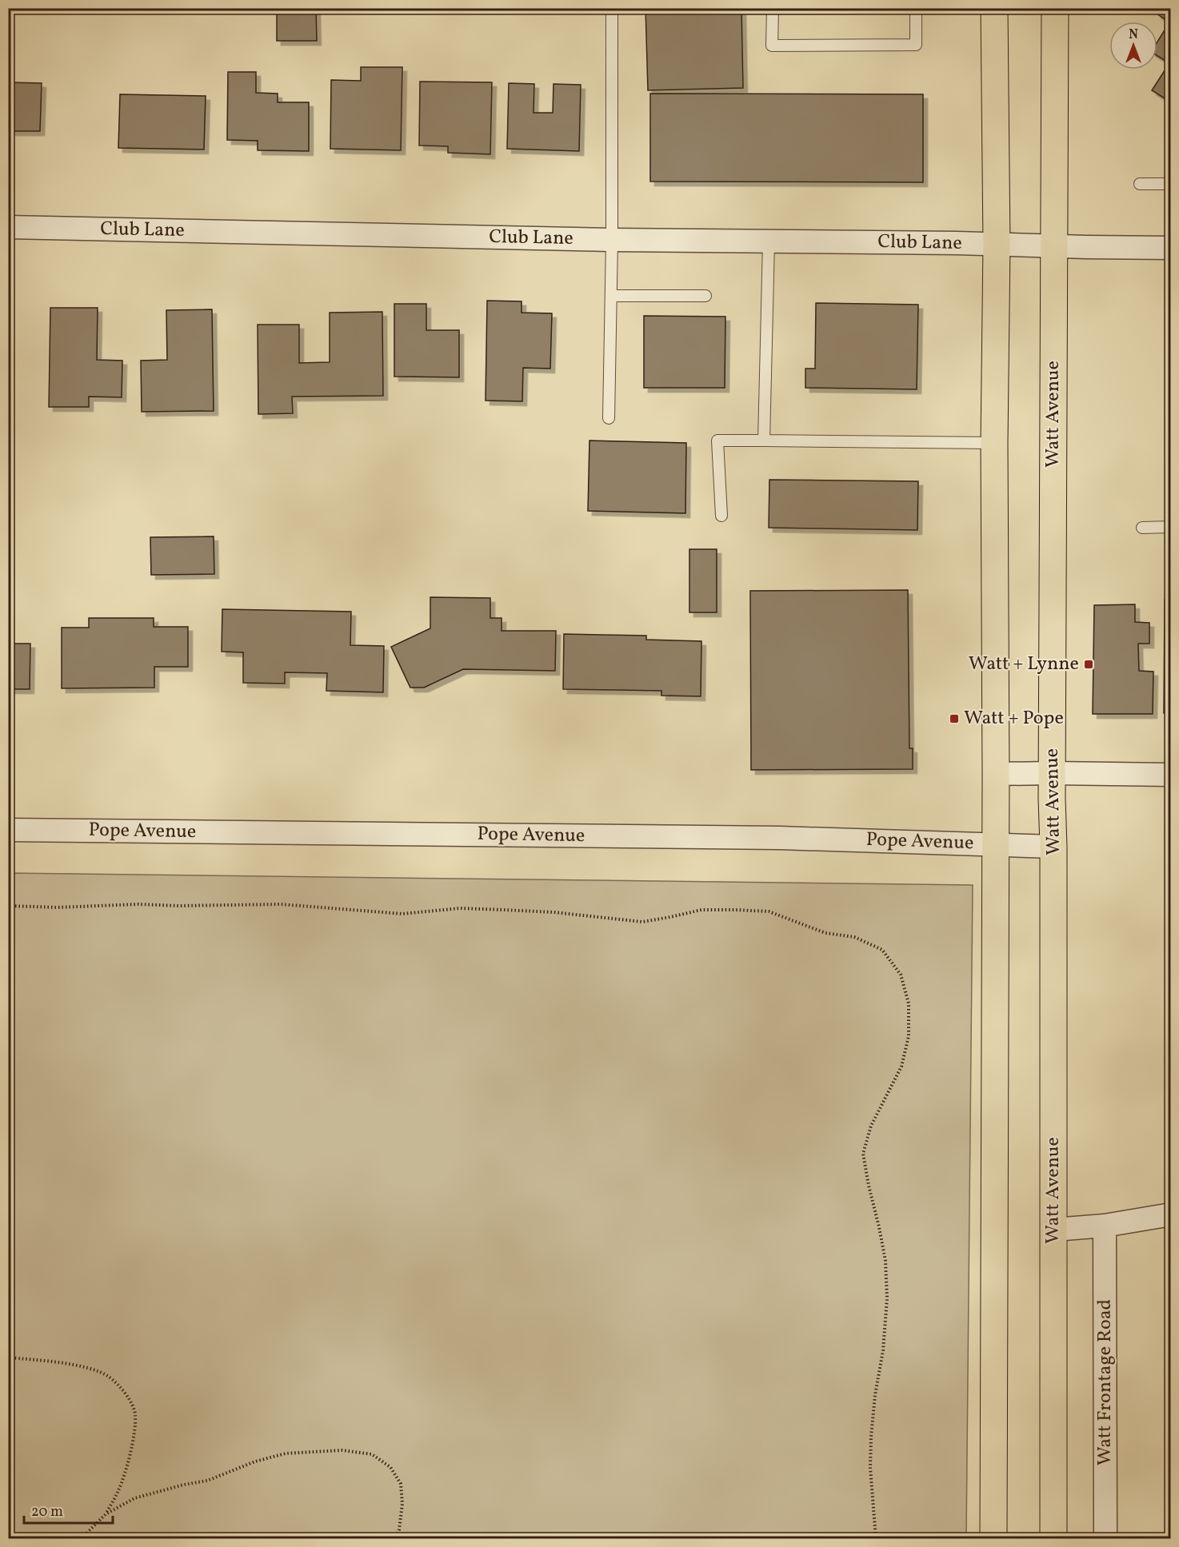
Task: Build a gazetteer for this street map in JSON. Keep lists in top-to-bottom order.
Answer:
{
  "streets": {
    "main road": ["Watt Avenue"],
    "street": ["Club Lane", "Pope Avenue", "Watt Frontage Road"]
  },
  "crossings": [
    ["Club Lane", "Watt Avenue"],
    ["Watt Avenue", "Pope Avenue"]
  ],
  "places": {
    "transit": ["Watt + Lynne", "Watt + Pope"]
  },
  "scale_bar": "20 m",
  "north": "top"
}
